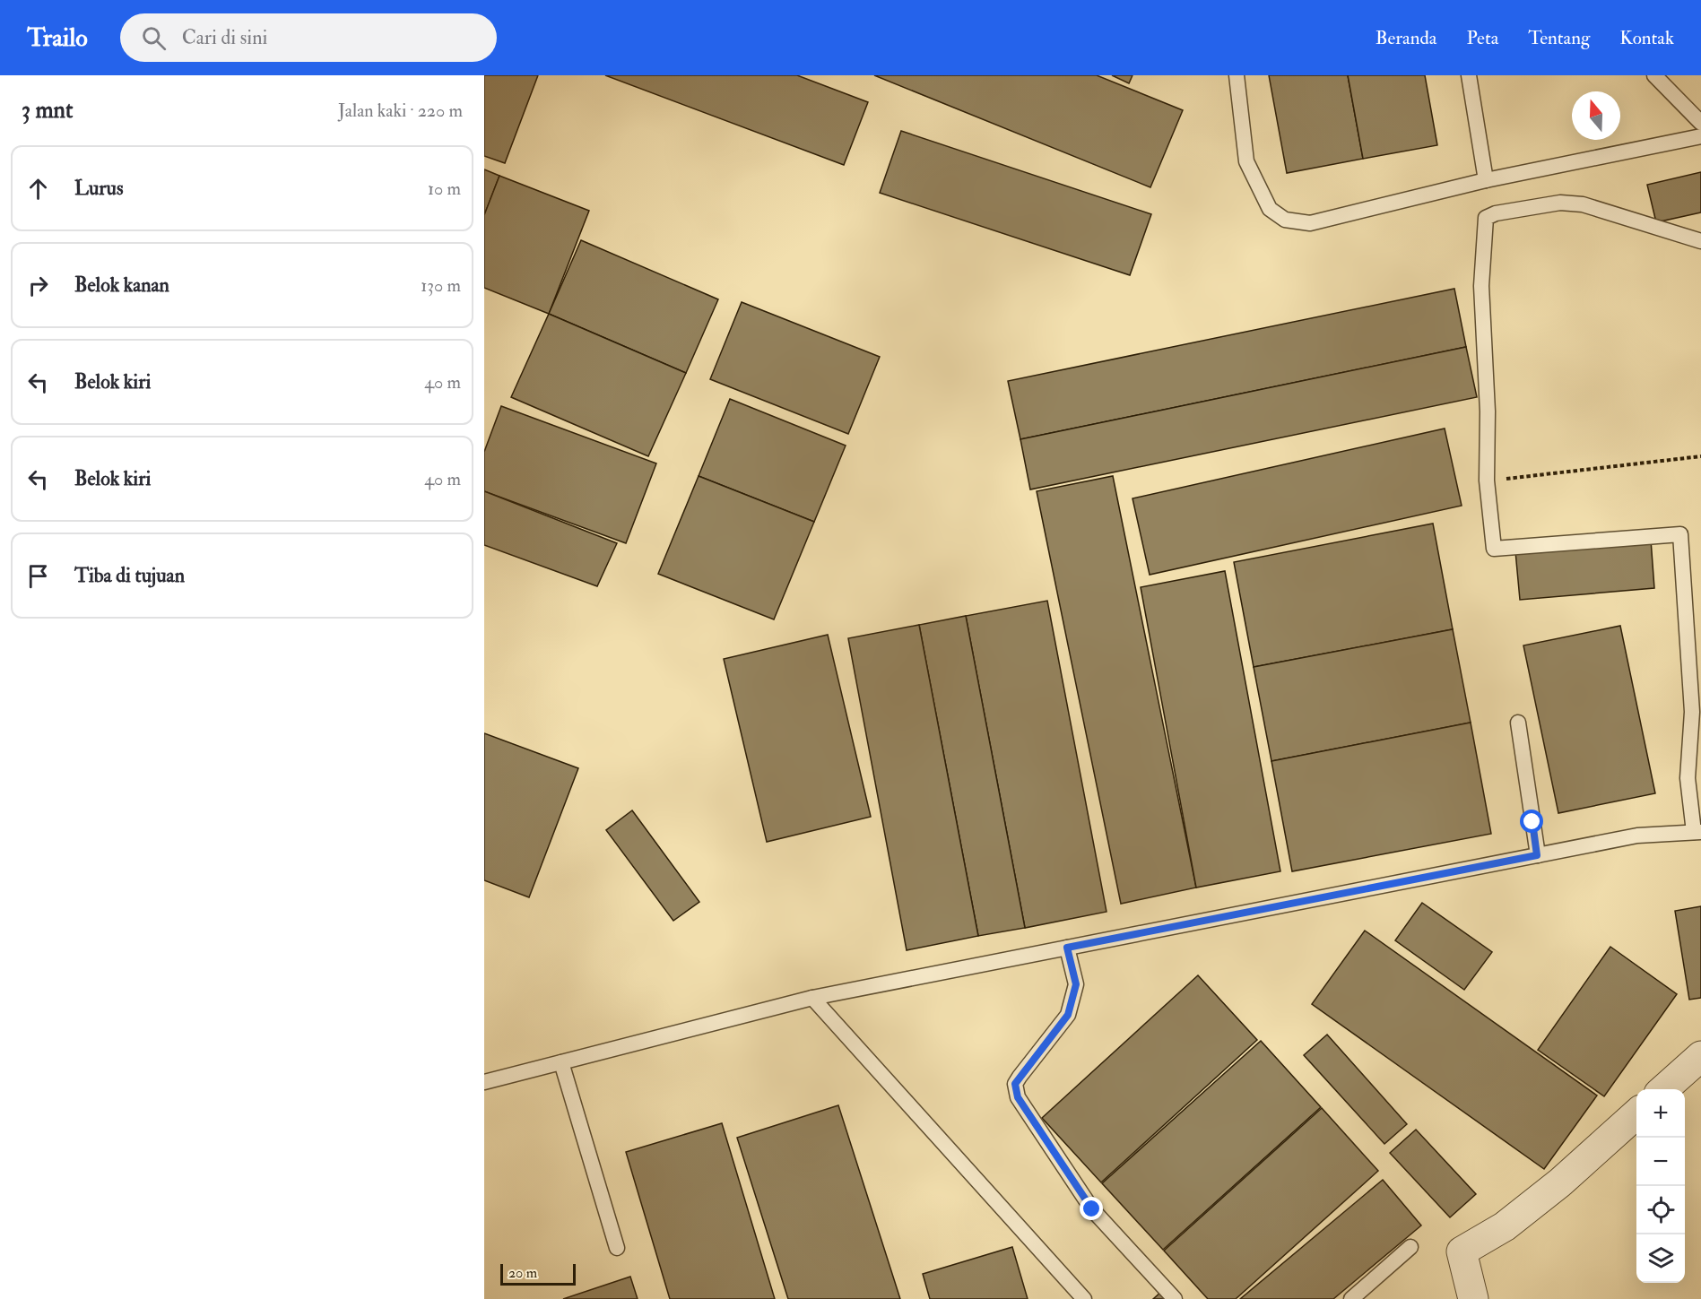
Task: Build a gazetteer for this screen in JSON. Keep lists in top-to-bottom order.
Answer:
{
  "scale_bar": "20 m",
  "north": "top",
  "page": {
    "header": "Trailo",
    "search": "Cari di sini",
    "nav": [
      "Beranda",
      "Peta",
      "Tentang",
      "Kontak"
    ],
    "heading": ["3 mnt", "Jalan kaki · 220 m"],
    "list": [
      ["Lurus", "10 m"],
      ["Belok kanan", "130 m"],
      ["Belok kiri", "40 m"],
      ["Belok kiri", "40 m"],
      "Tiba di tujuan"
    ],
    "map_buttons": ["+", "−"],
    "scale": "20 m"
  }
}
